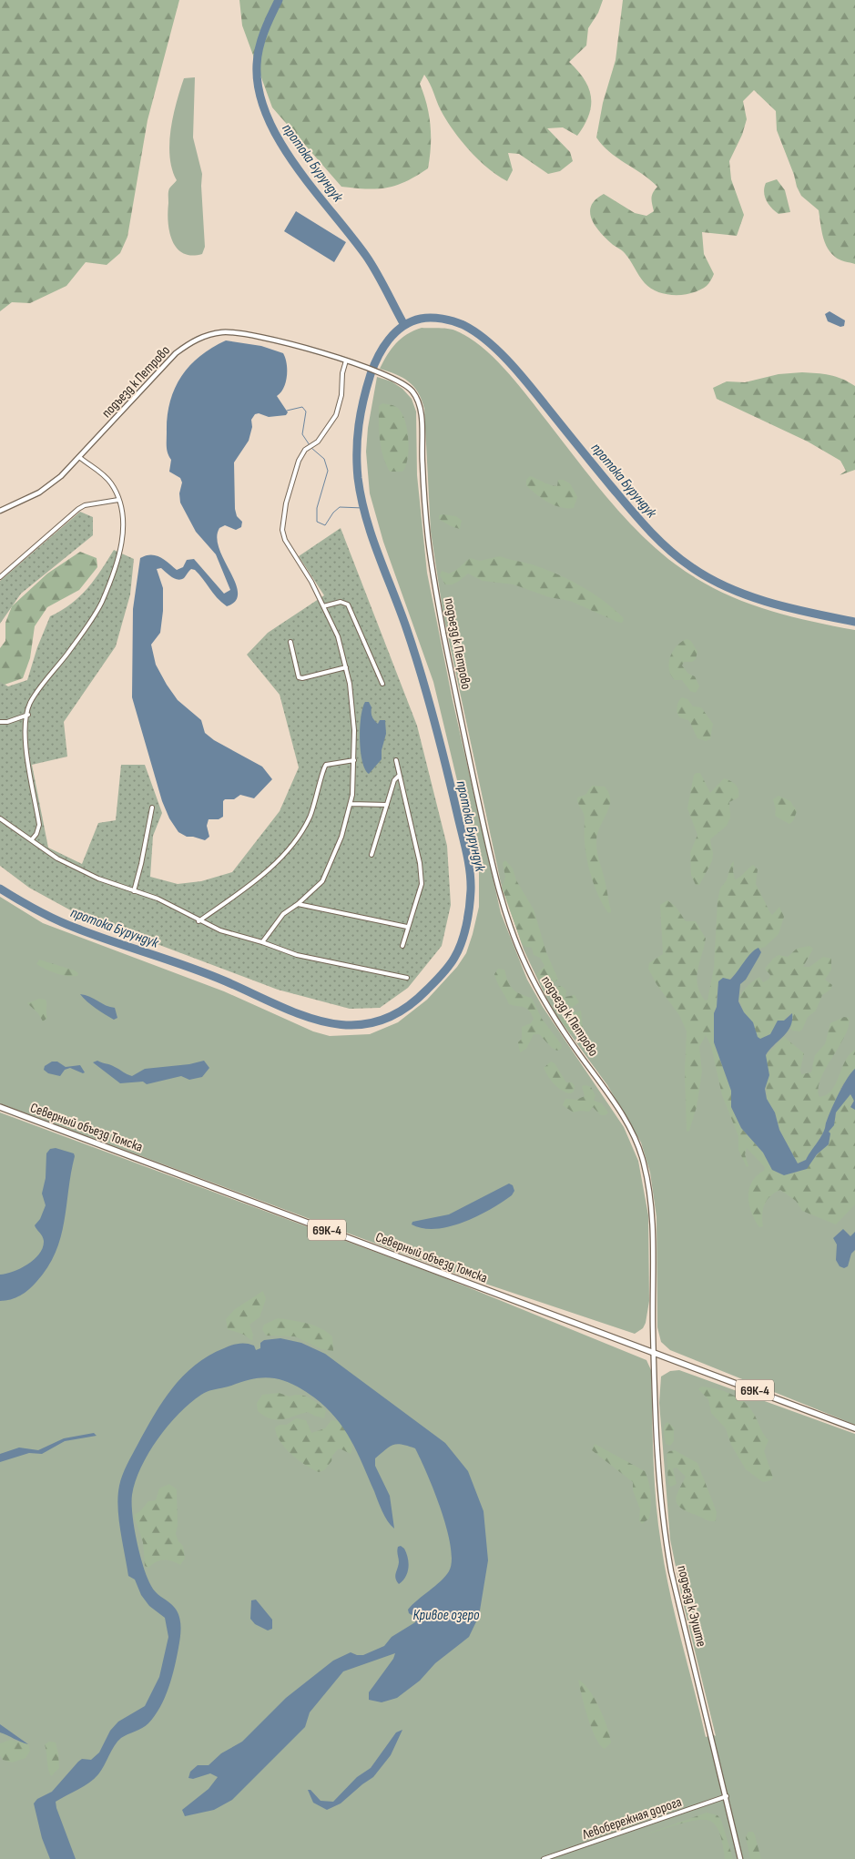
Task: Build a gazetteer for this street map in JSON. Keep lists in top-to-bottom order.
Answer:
{
  "streets": {
    "main road": ["Северный объезд Томска", "69К-4"],
    "street": ["подъезд к Петрово", "подъезд к Эуште", "Левобережная дорога"]
  },
  "crossings": [
    ["подъезд к Петрово", "Северный объезд Томска"],
    ["подъезд к Петрово", "подъезд к Эуште"],
    ["Северный объезд Томска", "подъезд к Эуште"],
    ["подъезд к Эуште", "Левобережная дорога"]
  ],
  "water": ["протока Бурундук", "Кривое озеро"]
}
